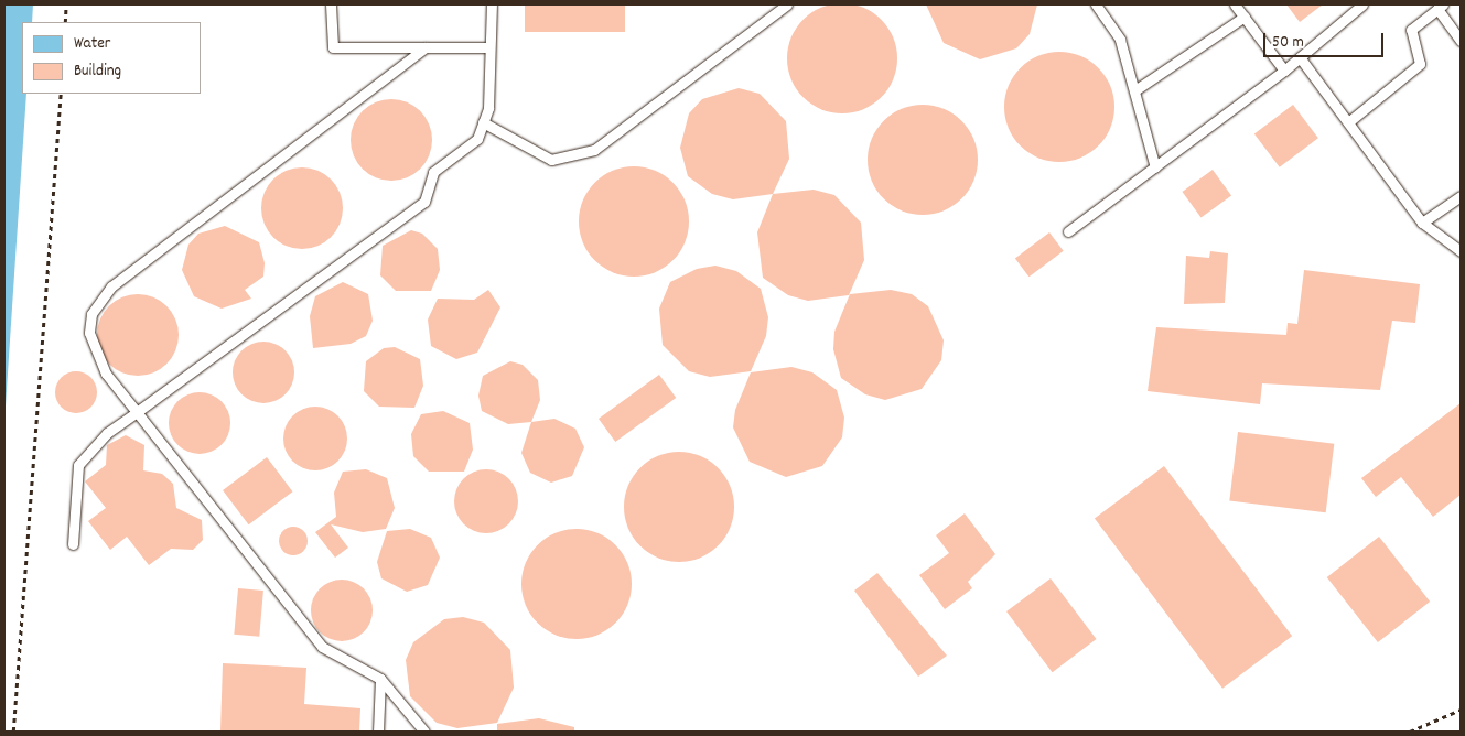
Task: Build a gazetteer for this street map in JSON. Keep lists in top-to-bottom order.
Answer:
{
  "legend": ["Water", "Building"],
  "scale_bar": "50 m"
}
